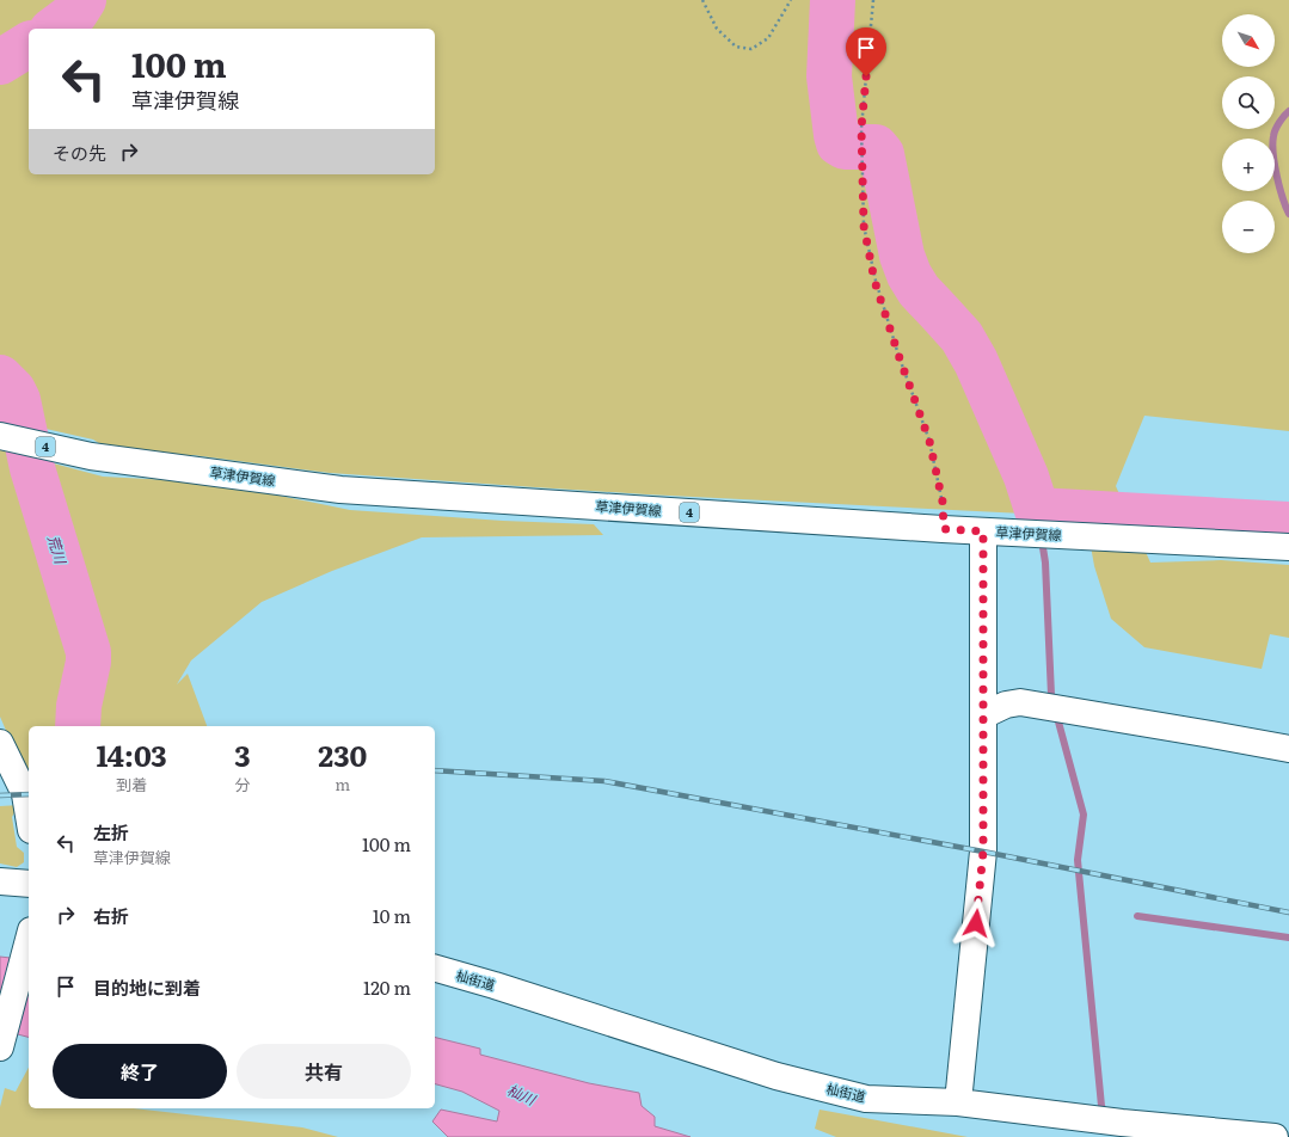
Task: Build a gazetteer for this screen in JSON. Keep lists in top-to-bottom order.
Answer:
{
  "streets": {
    "street": ["4", "草津伊賀線", "杣街道"]
  },
  "water": ["荒川", "杣川"],
  "north": "bottom right",
  "page": {
    "map_buttons": ["+", "−"],
    "turn": ["100 m", "草津伊賀線"],
    "then": "その先",
    "eta": [
      "14:03",
      "到着",
      "3",
      "分",
      "230",
      "m"
    ],
    "list": [
      {
        "name": "左折",
        "note": "草津伊賀線",
        "value": "100 m"
      },
      {
        "name": "右折",
        "value": "10 m"
      },
      {
        "name": "目的地に到着",
        "value": "120 m"
      }
    ],
    "buttons": ["終了", "共有"]
  }
}
